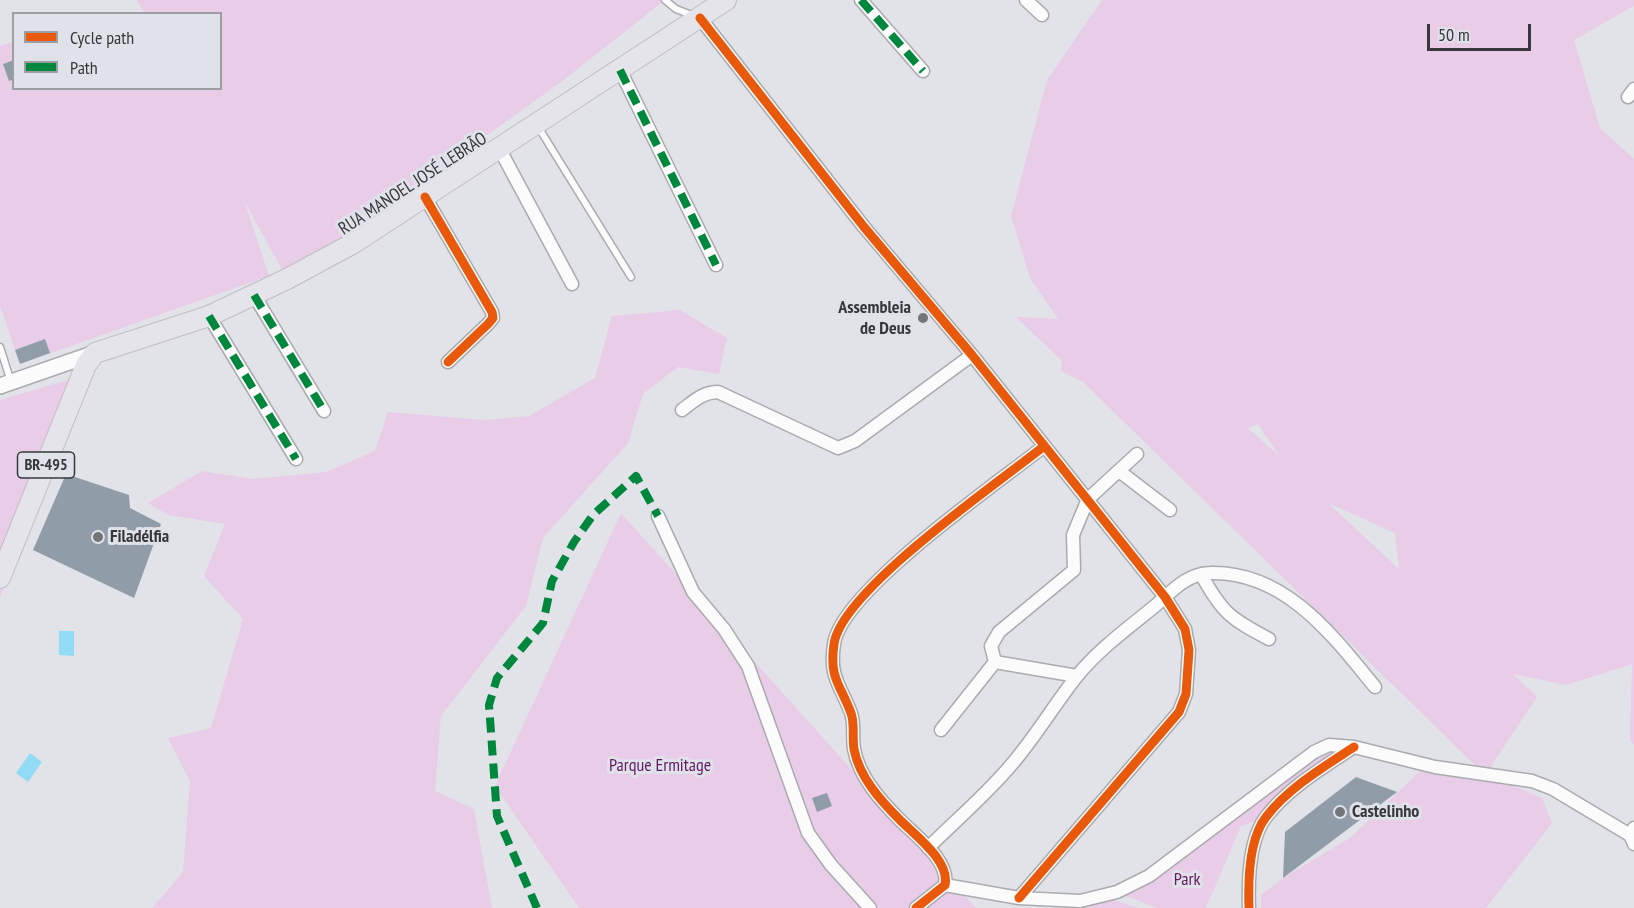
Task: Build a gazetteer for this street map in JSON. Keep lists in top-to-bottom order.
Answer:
{
  "streets": {
    "main road": ["RUA MANOEL JOSÉ LEBRÃO", "BR-495"]
  },
  "crossings": [
    ["RUA MANOEL JOSÉ LEBRÃO", "BR-495"]
  ],
  "parks": ["Parque Ermitage", "Park"],
  "places": ["Assembleia de Deus", "Filadélfia", "Castelinho"],
  "legend": ["Cycle path", "Path"],
  "scale_bar": "50 m"
}
